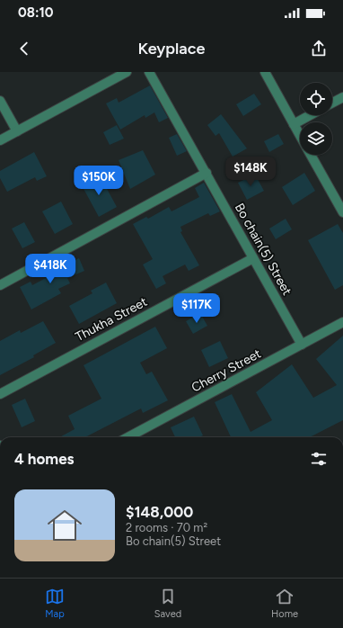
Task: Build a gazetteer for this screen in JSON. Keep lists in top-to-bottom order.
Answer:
{
  "streets": {
    "street": ["Bo chain(5) Street", "Thukha Street", "Cherry Street"]
  },
  "crossings": [
    ["Bo chain(5) Street", "Thukha Street"],
    ["Bo chain(5) Street", "Cherry Street"]
  ],
  "page": {
    "status": "08:10",
    "header": "Keyplace",
    "price": [
      "$148K",
      "$150K",
      "$418K",
      "$117K"
    ],
    "heading": "4 homes",
    "list": [
      {
        "name": "$148,000",
        "note": "2 rooms · 70 m² · Bo chain(5) Street"
      }
    ],
    "tabs": ["Map", "Saved", "Home"]
  }
}
